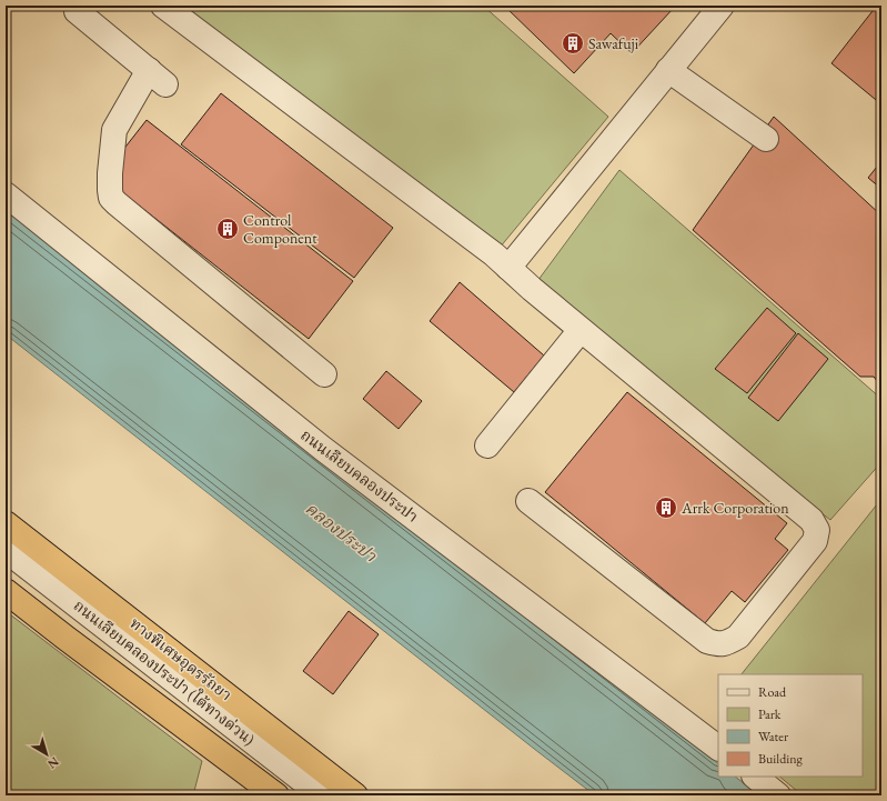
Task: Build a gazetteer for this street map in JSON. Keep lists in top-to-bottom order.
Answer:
{
  "streets": {
    "highway": ["ทางพิเศษอุดรรัถยา"],
    "street": ["ถนนเลียบคลองประปา", "ถนนเลียบคลองประปา (ใต้ทางด่วน)"]
  },
  "water": ["คลองประปา"],
  "places": {
    "building": ["Sawafuji", "Control Component", "Arrk Corporation"]
  },
  "legend": [
    "Road",
    "Park",
    "Water",
    "Building"
  ],
  "north": "bottom right"
}
